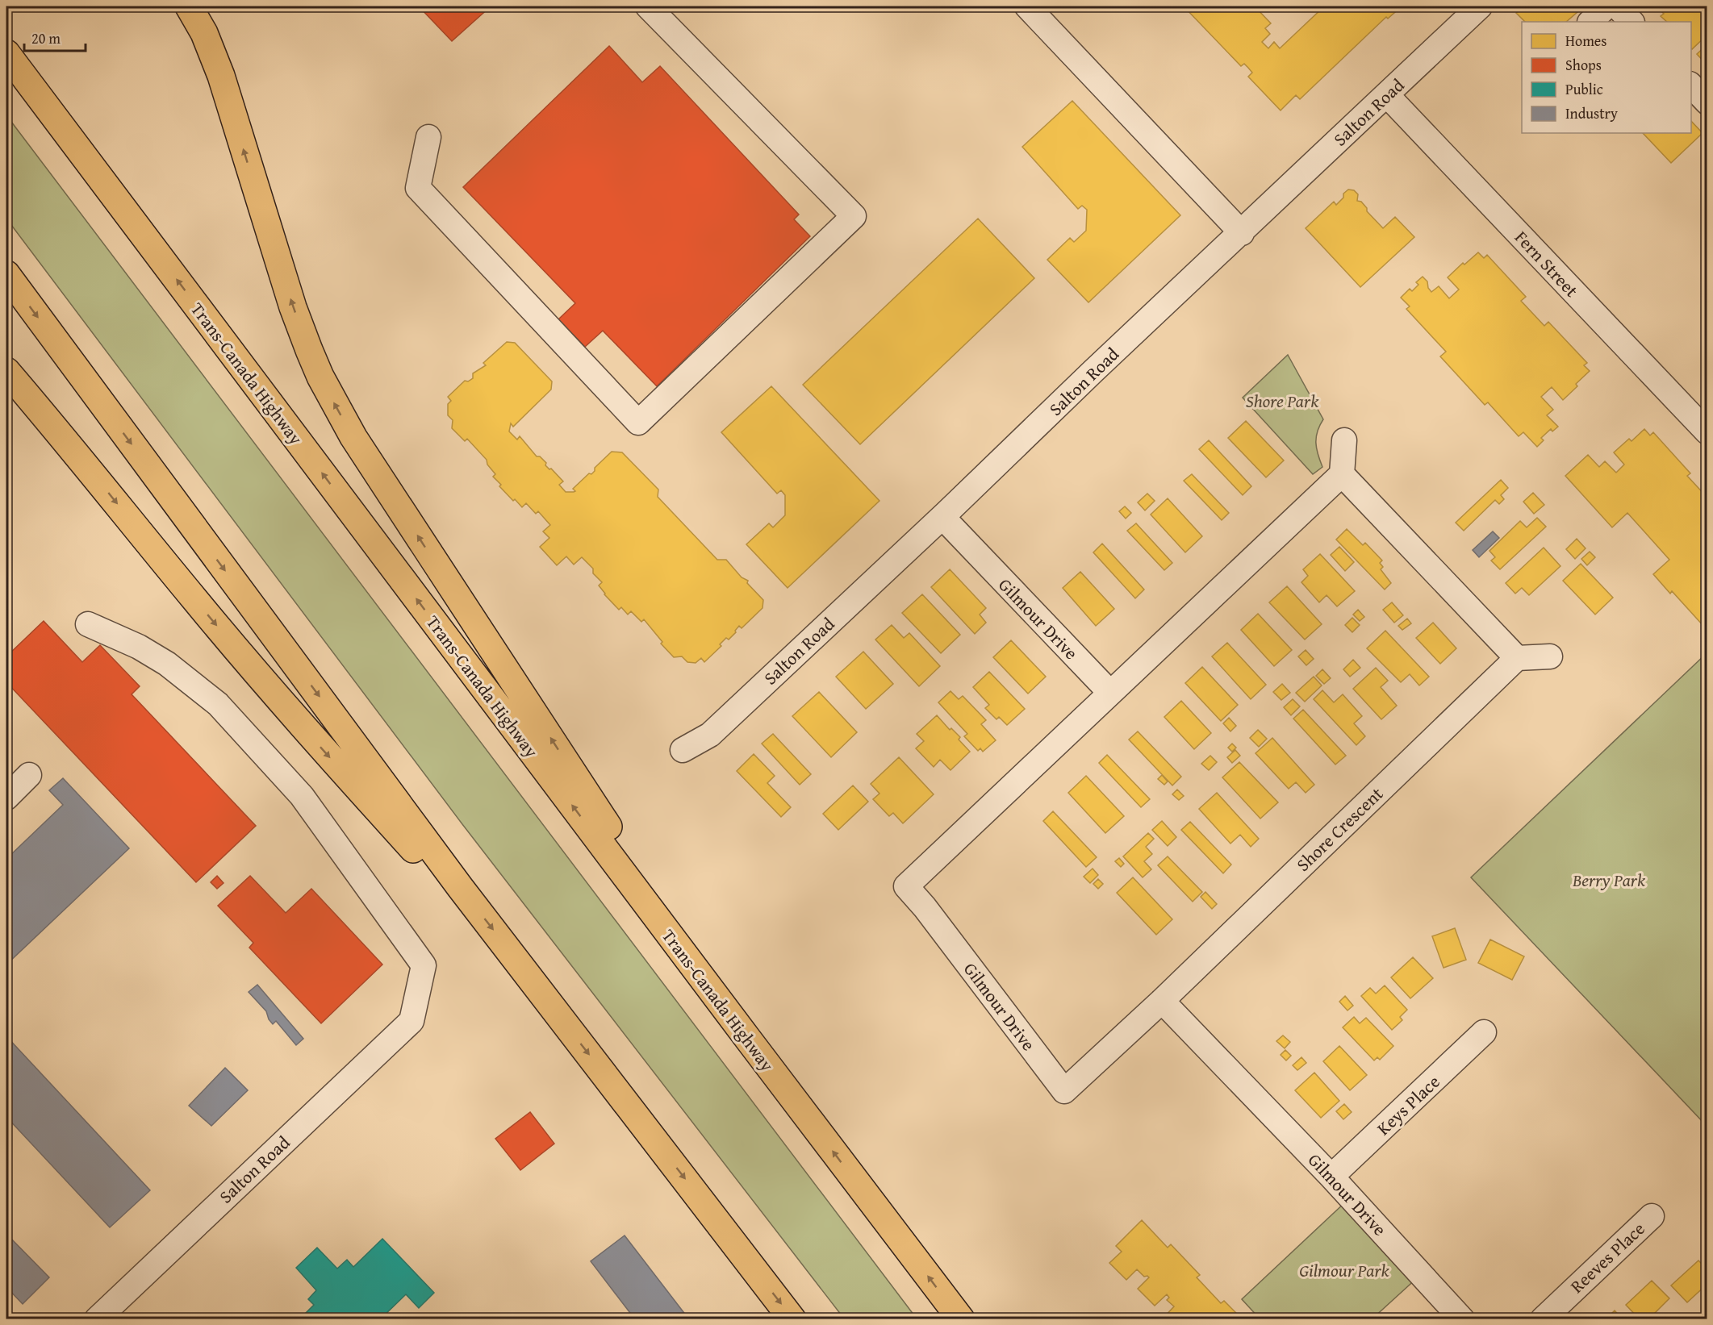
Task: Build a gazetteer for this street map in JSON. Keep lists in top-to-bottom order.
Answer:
{
  "streets": {
    "highway": ["Trans-Canada Highway"],
    "street": [
      "Salton Road",
      "Fern Street",
      "Gilmour Drive",
      "Shore Crescent",
      "Keys Place",
      "Reeves Place"
    ]
  },
  "crossings": [
    ["Salton Road", "Fern Street"],
    ["Salton Road", "Gilmour Drive"],
    ["Gilmour Drive", "Shore Crescent"],
    ["Gilmour Drive", "Keys Place"]
  ],
  "parks": ["Shore Park", "Berry Park", "Gilmour Park"],
  "legend": [
    "Homes",
    "Shops",
    "Public",
    "Industry"
  ],
  "scale_bar": "20 m"
}
